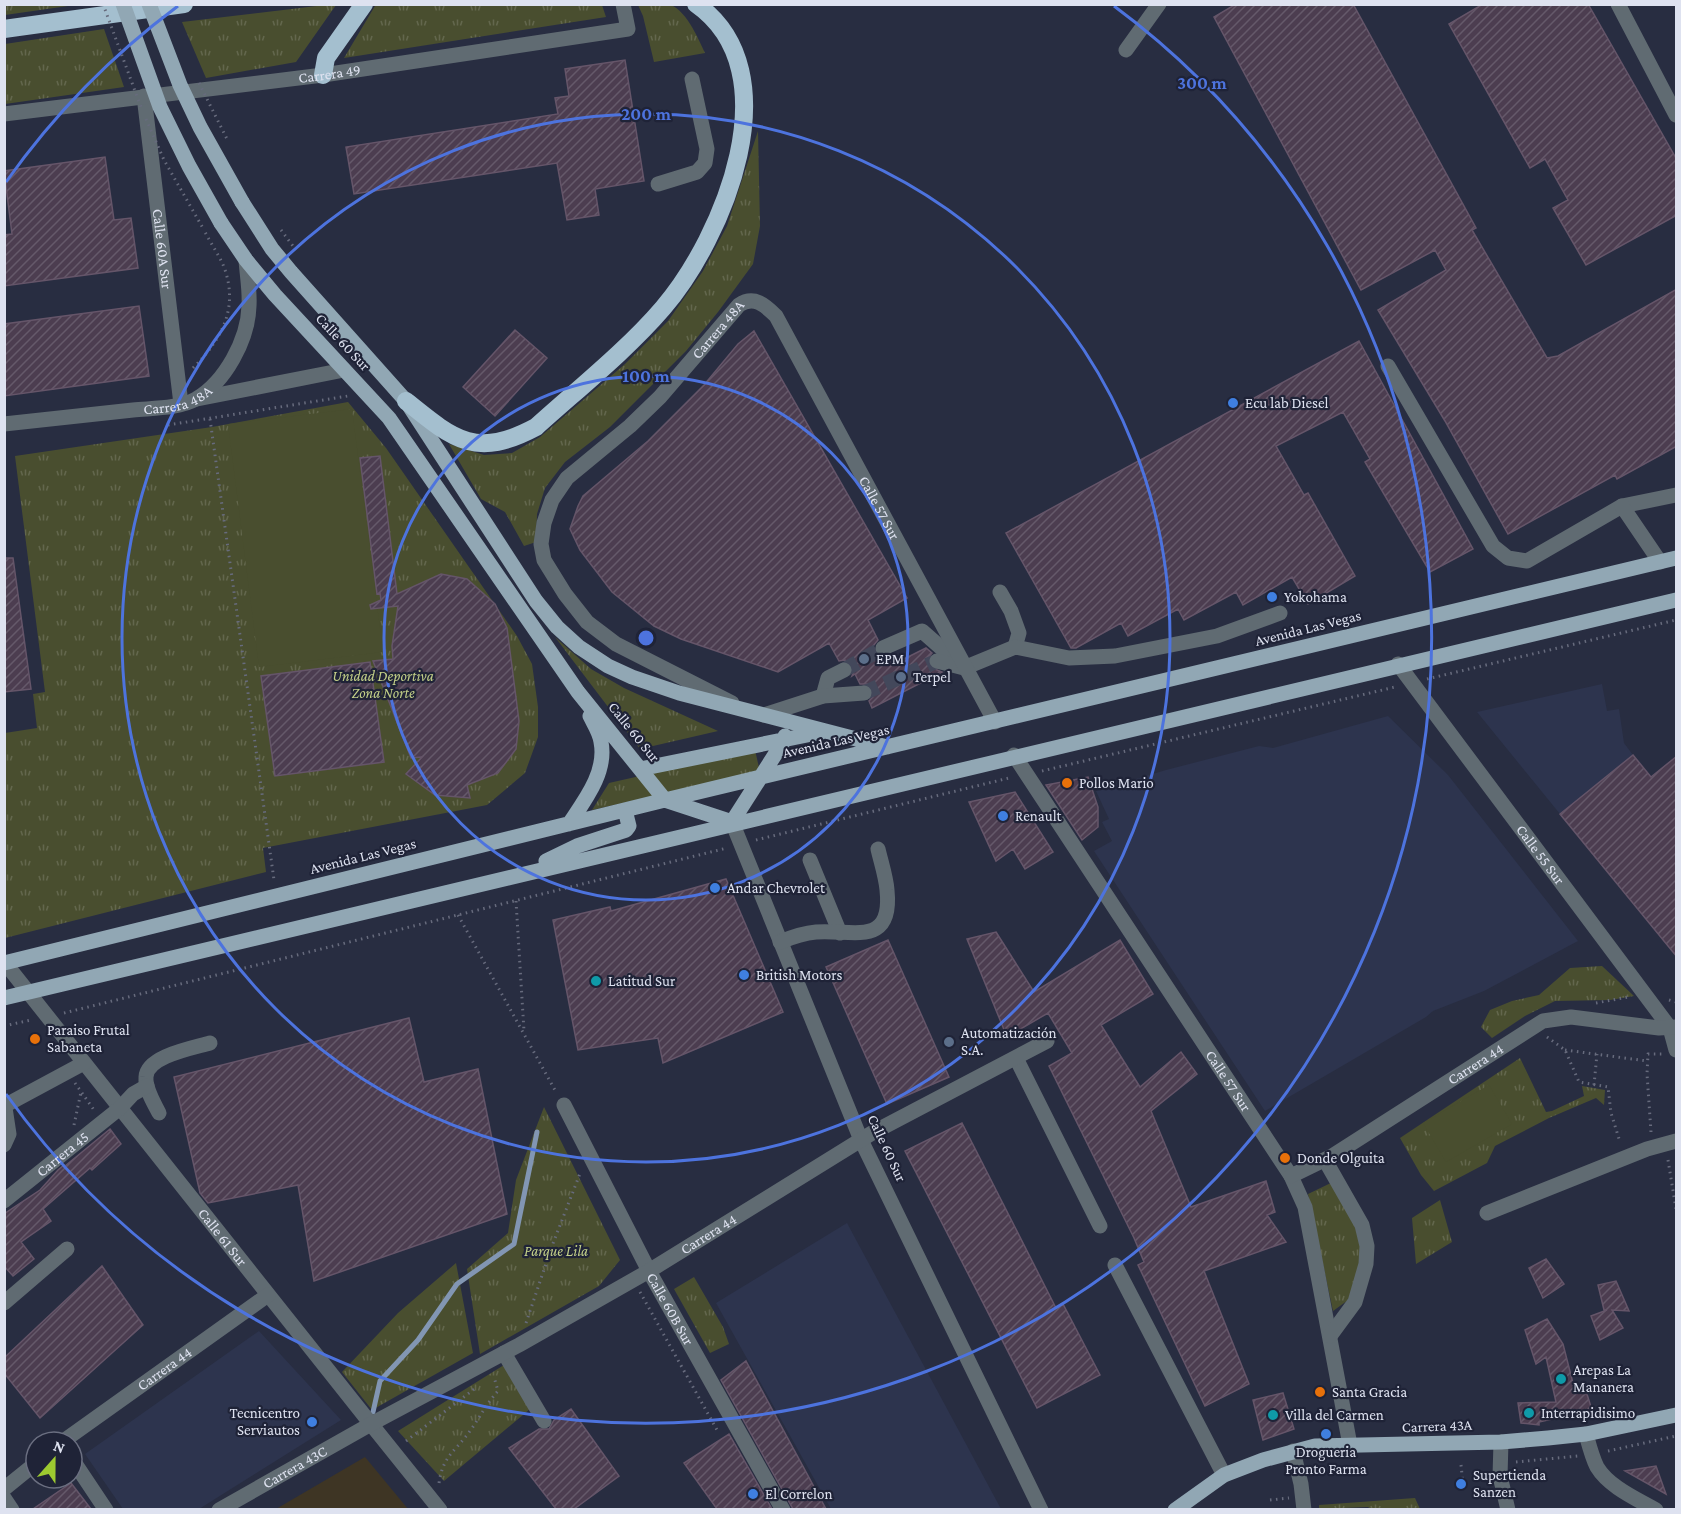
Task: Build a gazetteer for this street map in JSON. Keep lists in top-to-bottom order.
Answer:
{
  "streets": {
    "main road": ["Calle 60 Sur", "Avenida Las Vegas", "Carrera 43A"],
    "street": [
      "Carrera 49",
      "Calle 60A Sur",
      "Carrera 48A",
      "Calle 57 Sur",
      "Calle 55 Sur",
      "Carrera 44",
      "Carrera 45",
      "Calle 61 Sur",
      "Calle 60B Sur",
      "Carrera 43C"
    ]
  },
  "crossings": [
    ["Carrera 49", "Calle 60A Sur"],
    ["Calle 60A Sur", "Carrera 48A"],
    ["Carrera 48A", "Calle 60 Sur"],
    ["Carrera 48A", "Calle 57 Sur"],
    ["Calle 60 Sur", "Avenida Las Vegas"],
    ["Calle 60 Sur", "Carrera 44"],
    ["Calle 57 Sur", "Avenida Las Vegas"],
    ["Calle 57 Sur", "Carrera 44"],
    ["Calle 57 Sur", "Carrera 43A"],
    ["Avenida Las Vegas", "Calle 61 Sur"],
    ["Calle 55 Sur", "Carrera 44"],
    ["Carrera 44", "Calle 61 Sur"],
    ["Carrera 44", "Calle 60B Sur"],
    ["Carrera 44", "Carrera 43C"],
    ["Carrera 45", "Calle 61 Sur"],
    ["Calle 61 Sur", "Carrera 43C"]
  ],
  "parks": ["Unidad Deportiva Zona Norte", "Parque Lila"],
  "places": [
    "Ecu lab Diesel",
    "Yokohama",
    "EPM",
    "Terpel",
    "Pollos Mario",
    "Renault",
    "Andar Chevrolet",
    "British Motors",
    "Latitud Sur",
    "Paraiso Frutal Sabaneta",
    "Automatización S.A.",
    "Donde Olguita",
    "Arepas La Mananera",
    "Santa Gracia",
    "Interrapidisimo",
    "Villa del Carmen",
    "Tecnicentro Serviautos",
    "Drogueria Pronto Farma",
    "Supertienda Sanzen",
    "El Correlon"
  ],
  "north": "top",
  "rings": ["300 m", "200 m", "100 m"]
}
